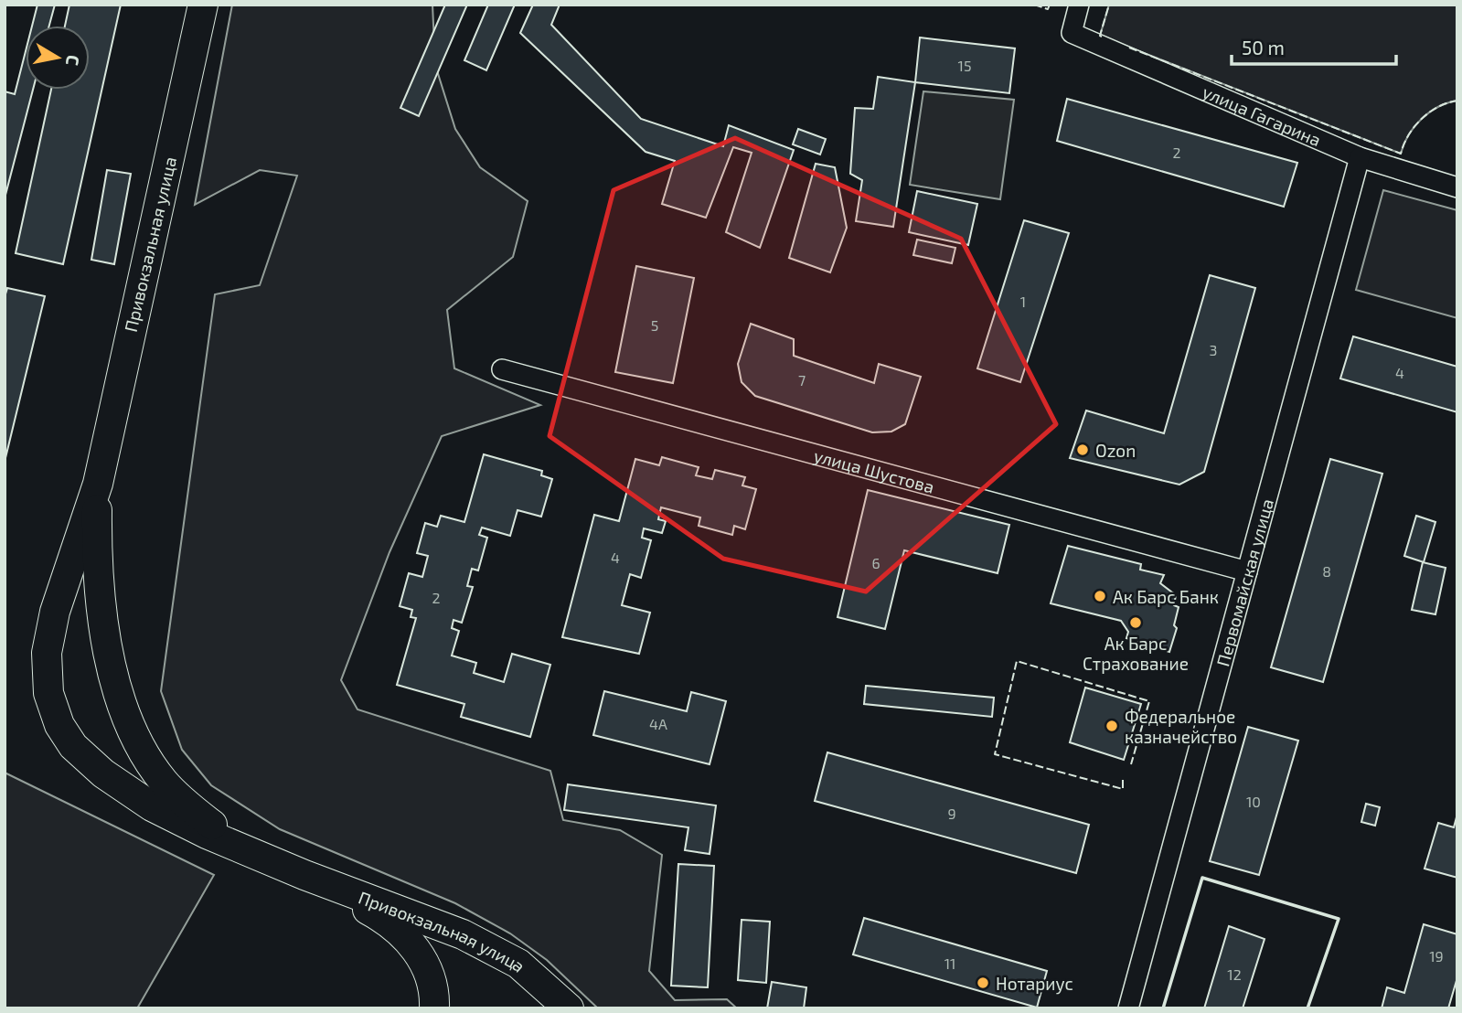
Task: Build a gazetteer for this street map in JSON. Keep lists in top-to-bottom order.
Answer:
{
  "streets": {
    "main road": ["Привокзальная улица"],
    "street": ["улица Гагарина", "улица Шустова", "Первомайская улица"]
  },
  "crossings": [
    ["улица Гагарина", "Первомайская улица"],
    ["улица Шустова", "Первомайская улица"]
  ],
  "places": [
    "Ozon",
    "Ак Барс Банк",
    "Ак Барс Страхование",
    "Федеральное казначейство",
    "Нотариус"
  ],
  "house_numbers": [
    "15",
    "2",
    "1",
    "5",
    "3",
    "4",
    "7",
    "4",
    "6",
    "8",
    "2",
    "4А",
    "10",
    "9",
    "19",
    "11",
    "12"
  ],
  "scale_bar": "50 m",
  "north": "right"
}
